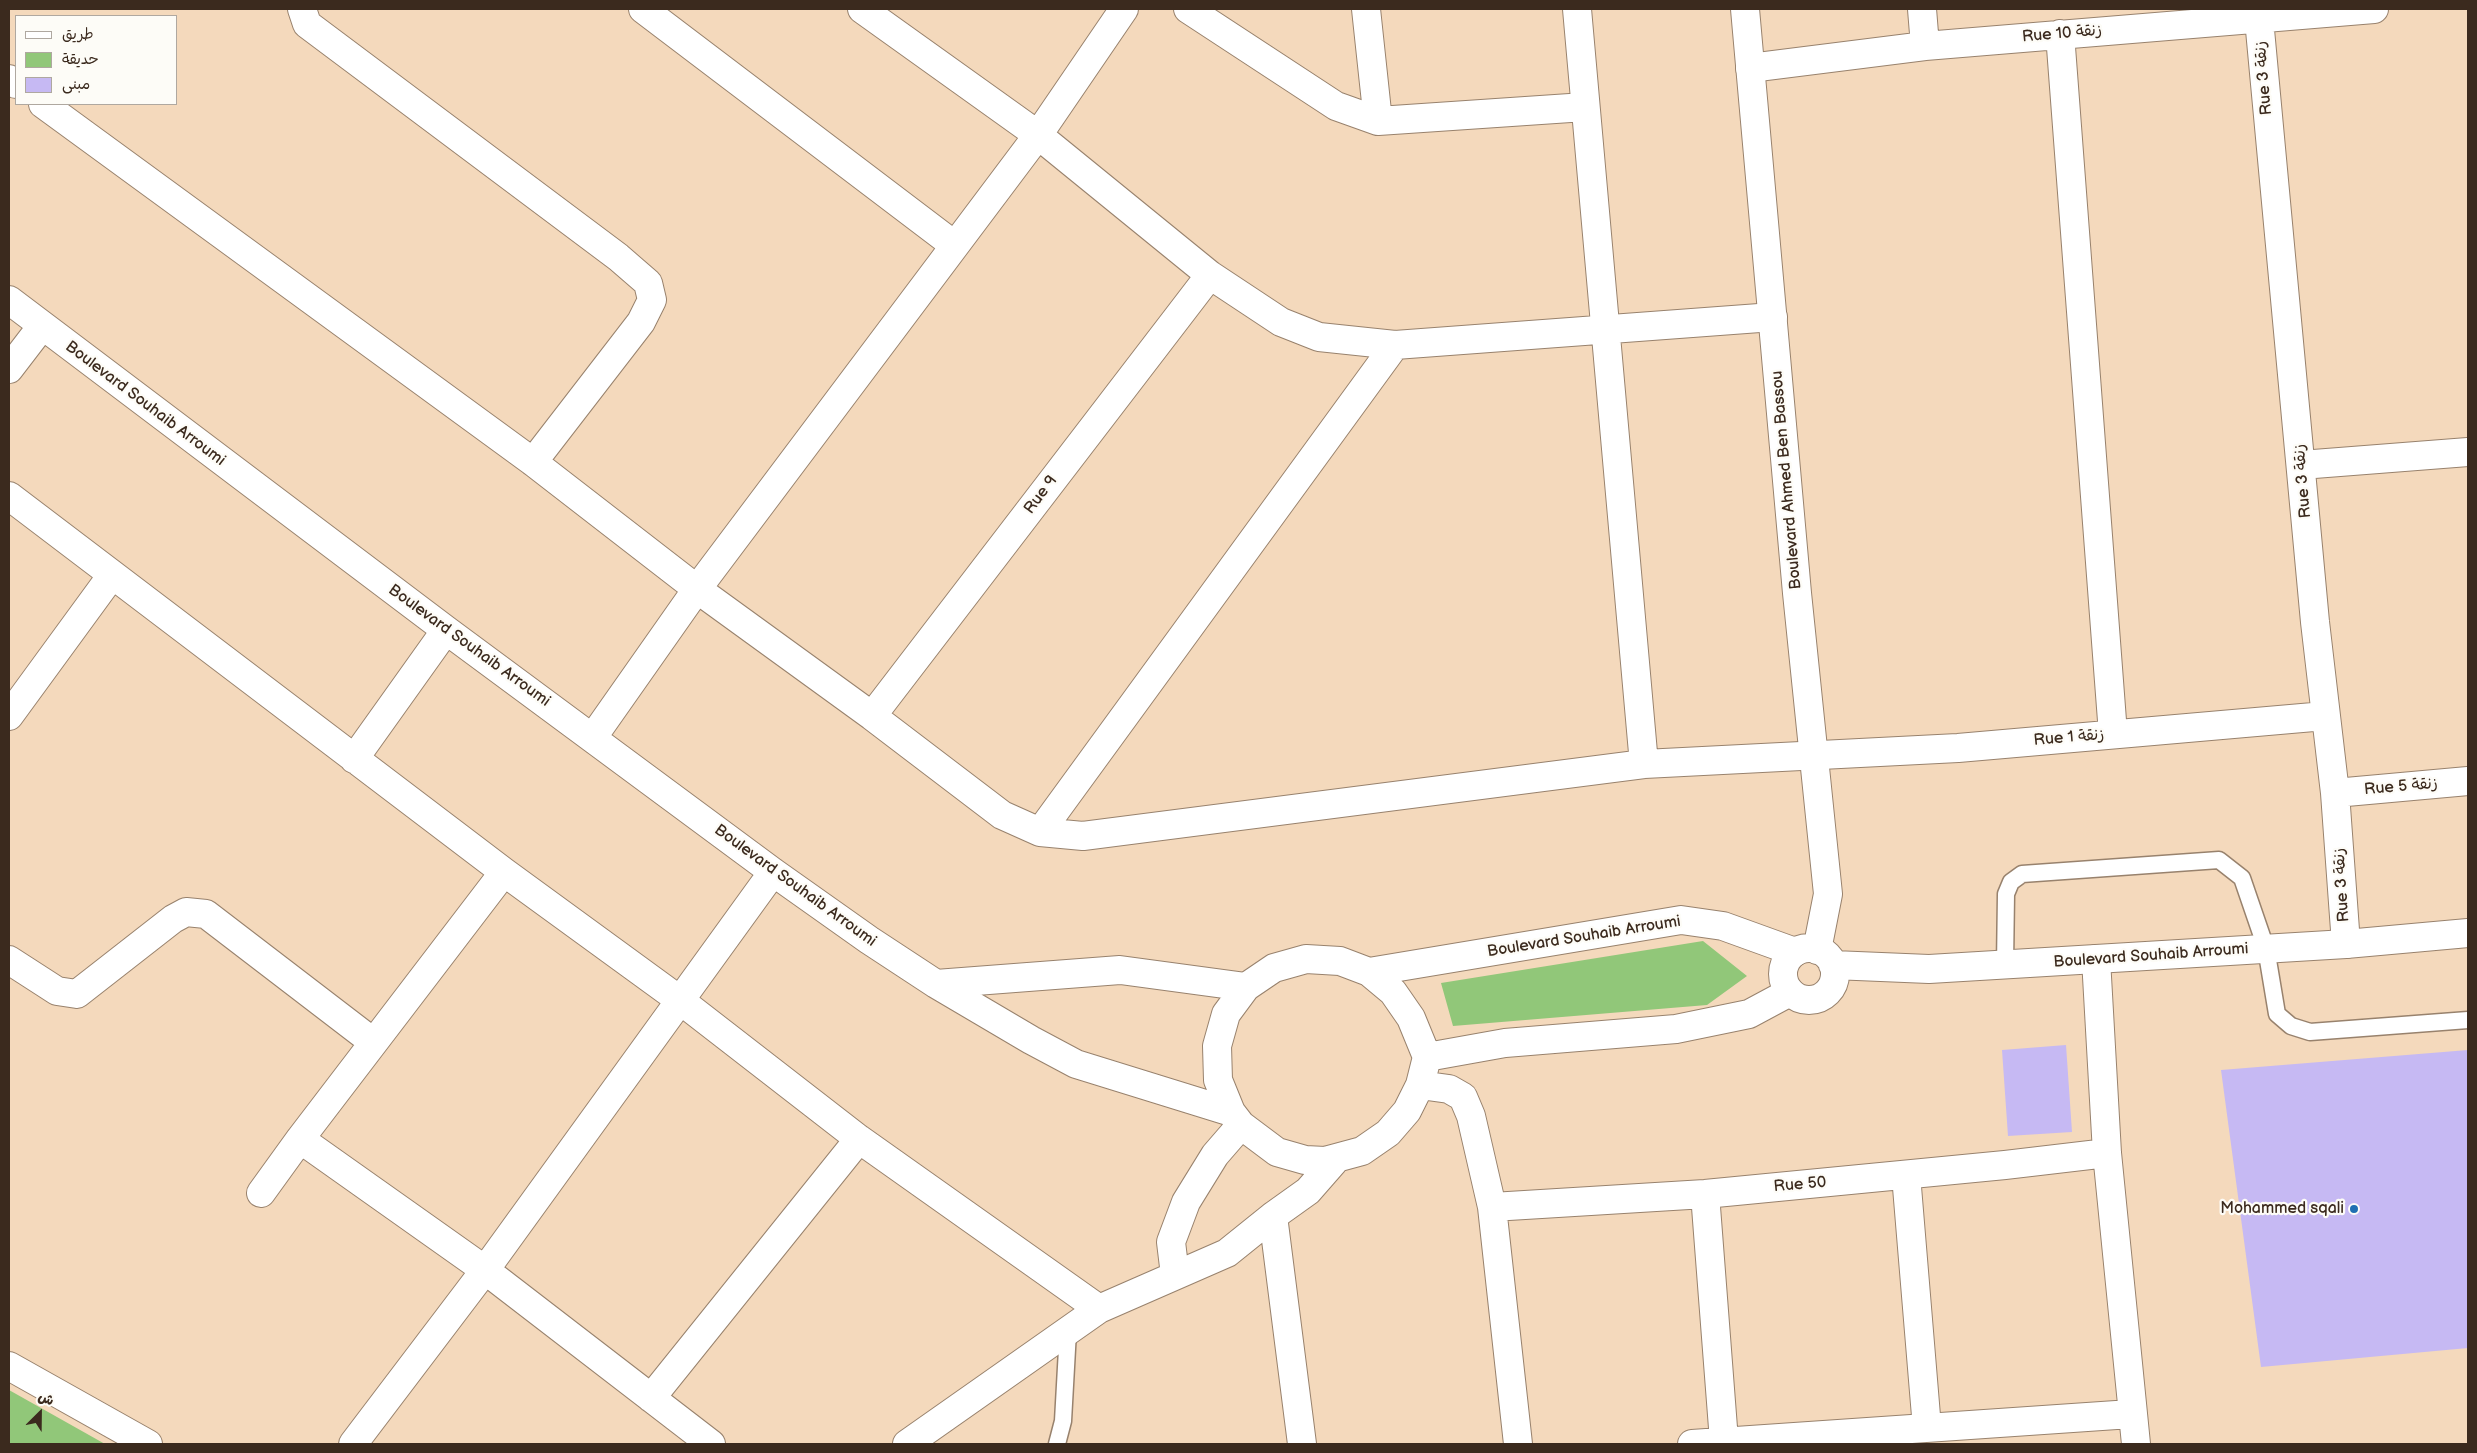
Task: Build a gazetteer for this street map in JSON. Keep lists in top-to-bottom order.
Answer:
{
  "streets": {
    "street": [
      "Rue 10 زنقة",
      "Rue 3 زنقة",
      "Boulevard Souhaib Arroumi",
      "Boulevard Ahmed Ben Bassou",
      "Rue 9",
      "Rue 1 زنقة",
      "Rue 5 زنقة",
      "Rue 50"
    ]
  },
  "crossings": [
    ["Rue 10 زنقة", "Rue 3 زنقة"],
    ["Rue 10 زنقة", "Boulevard Ahmed Ben Bassou"],
    ["Rue 3 زنقة", "Boulevard Souhaib Arroumi"],
    ["Rue 3 زنقة", "Rue 1 زنقة"],
    ["Rue 3 زنقة", "Rue 5 زنقة"],
    ["Boulevard Souhaib Arroumi", "Boulevard Ahmed Ben Bassou"],
    ["Boulevard Ahmed Ben Bassou", "Rue 1 زنقة"],
    ["Rue 9", "Rue 1 زنقة"]
  ],
  "places": ["Mohammed sqali"],
  "legend": ["طريق", "حديقة", "مبنى"],
  "north": "top right"
}
